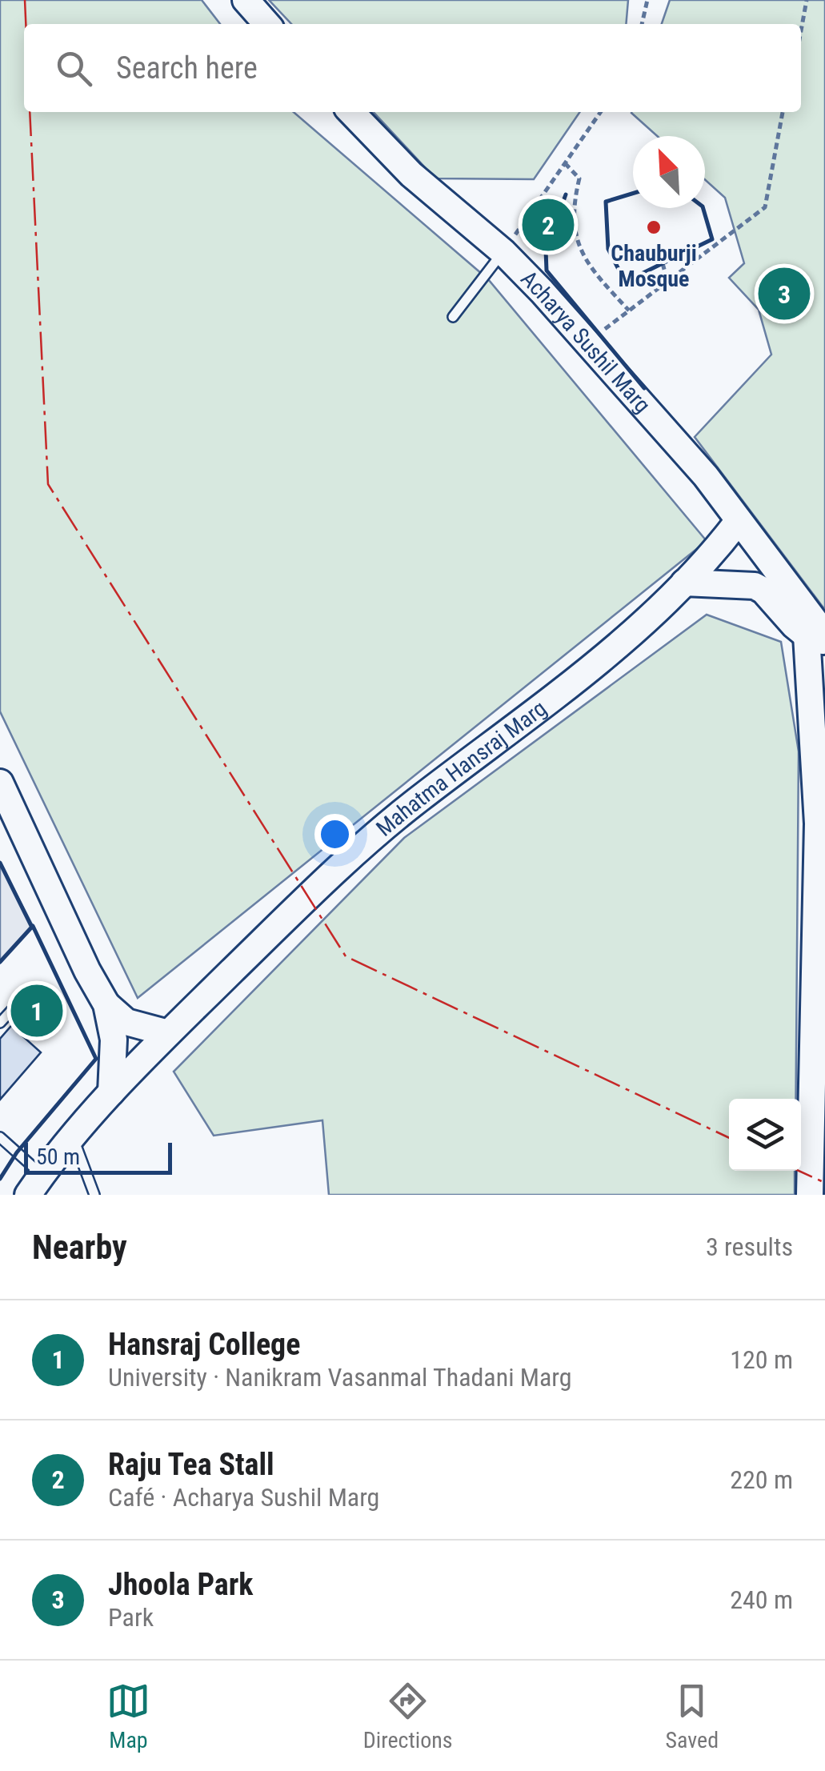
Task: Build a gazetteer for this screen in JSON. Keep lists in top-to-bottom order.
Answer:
{
  "streets": {
    "street": ["Acharya Sushil Marg", "Mahatma Hansraj Marg"]
  },
  "crossings": [
    ["Acharya Sushil Marg", "Mahatma Hansraj Marg"]
  ],
  "places": ["Chauburji Mosque"],
  "scale_bar": "50 m",
  "north": "top left",
  "page": {
    "search": "Search here",
    "pins": ["2", "3", "1"],
    "scale": "50 m",
    "heading": ["Nearby", "3 results"],
    "list": [
      {
        "mark": "1",
        "name": "Hansraj College",
        "note": "University · Nanikram Vasanmal Thadani Marg",
        "value": "120 m"
      },
      {
        "mark": "2",
        "name": "Raju Tea Stall",
        "note": "Café · Acharya Sushil Marg",
        "value": "220 m"
      },
      {
        "mark": "3",
        "name": "Jhoola Park",
        "note": "Park",
        "value": "240 m"
      }
    ],
    "nav": ["Map", "Directions", "Saved"]
  }
}
